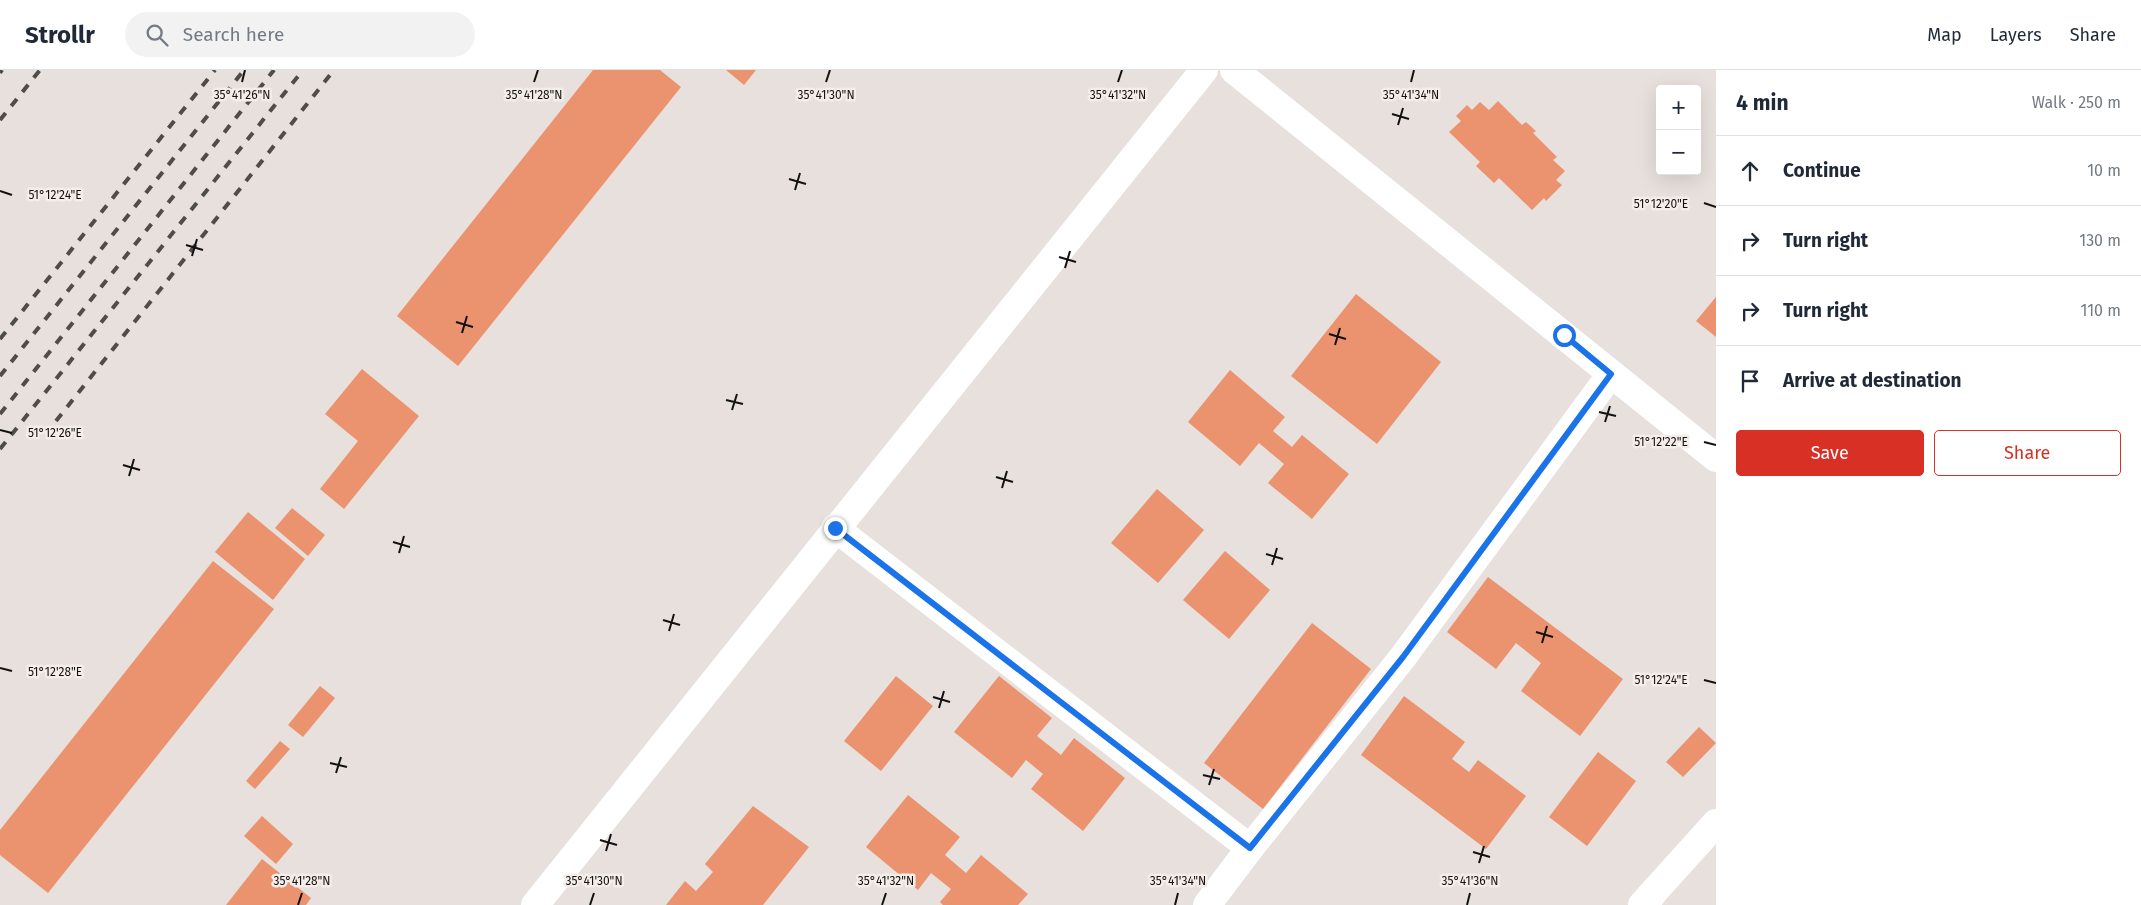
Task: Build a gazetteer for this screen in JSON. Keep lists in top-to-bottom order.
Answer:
{
  "page": {
    "header": "Strollr",
    "search": "Search here",
    "nav": ["Map", "Layers", "Share"],
    "heading": ["4 min", "Walk · 250 m"],
    "map_buttons": ["+", "−"],
    "list": [
      ["Continue", "10 m"],
      ["Turn right", "130 m"],
      ["Turn right", "110 m"],
      "Arrive at destination"
    ],
    "buttons": ["Save", "Share"]
  },
  "coordinates": [
    "35°41'26\"N",
    "35°41'28\"N",
    "35°41'30\"N",
    "35°41'32\"N",
    "35°41'34\"N",
    "51°12'24\"E",
    "51°12'20\"E",
    "51°12'26\"E",
    "51°12'22\"E",
    "51°12'28\"E",
    "35°41'36\"N"
  ]
}
